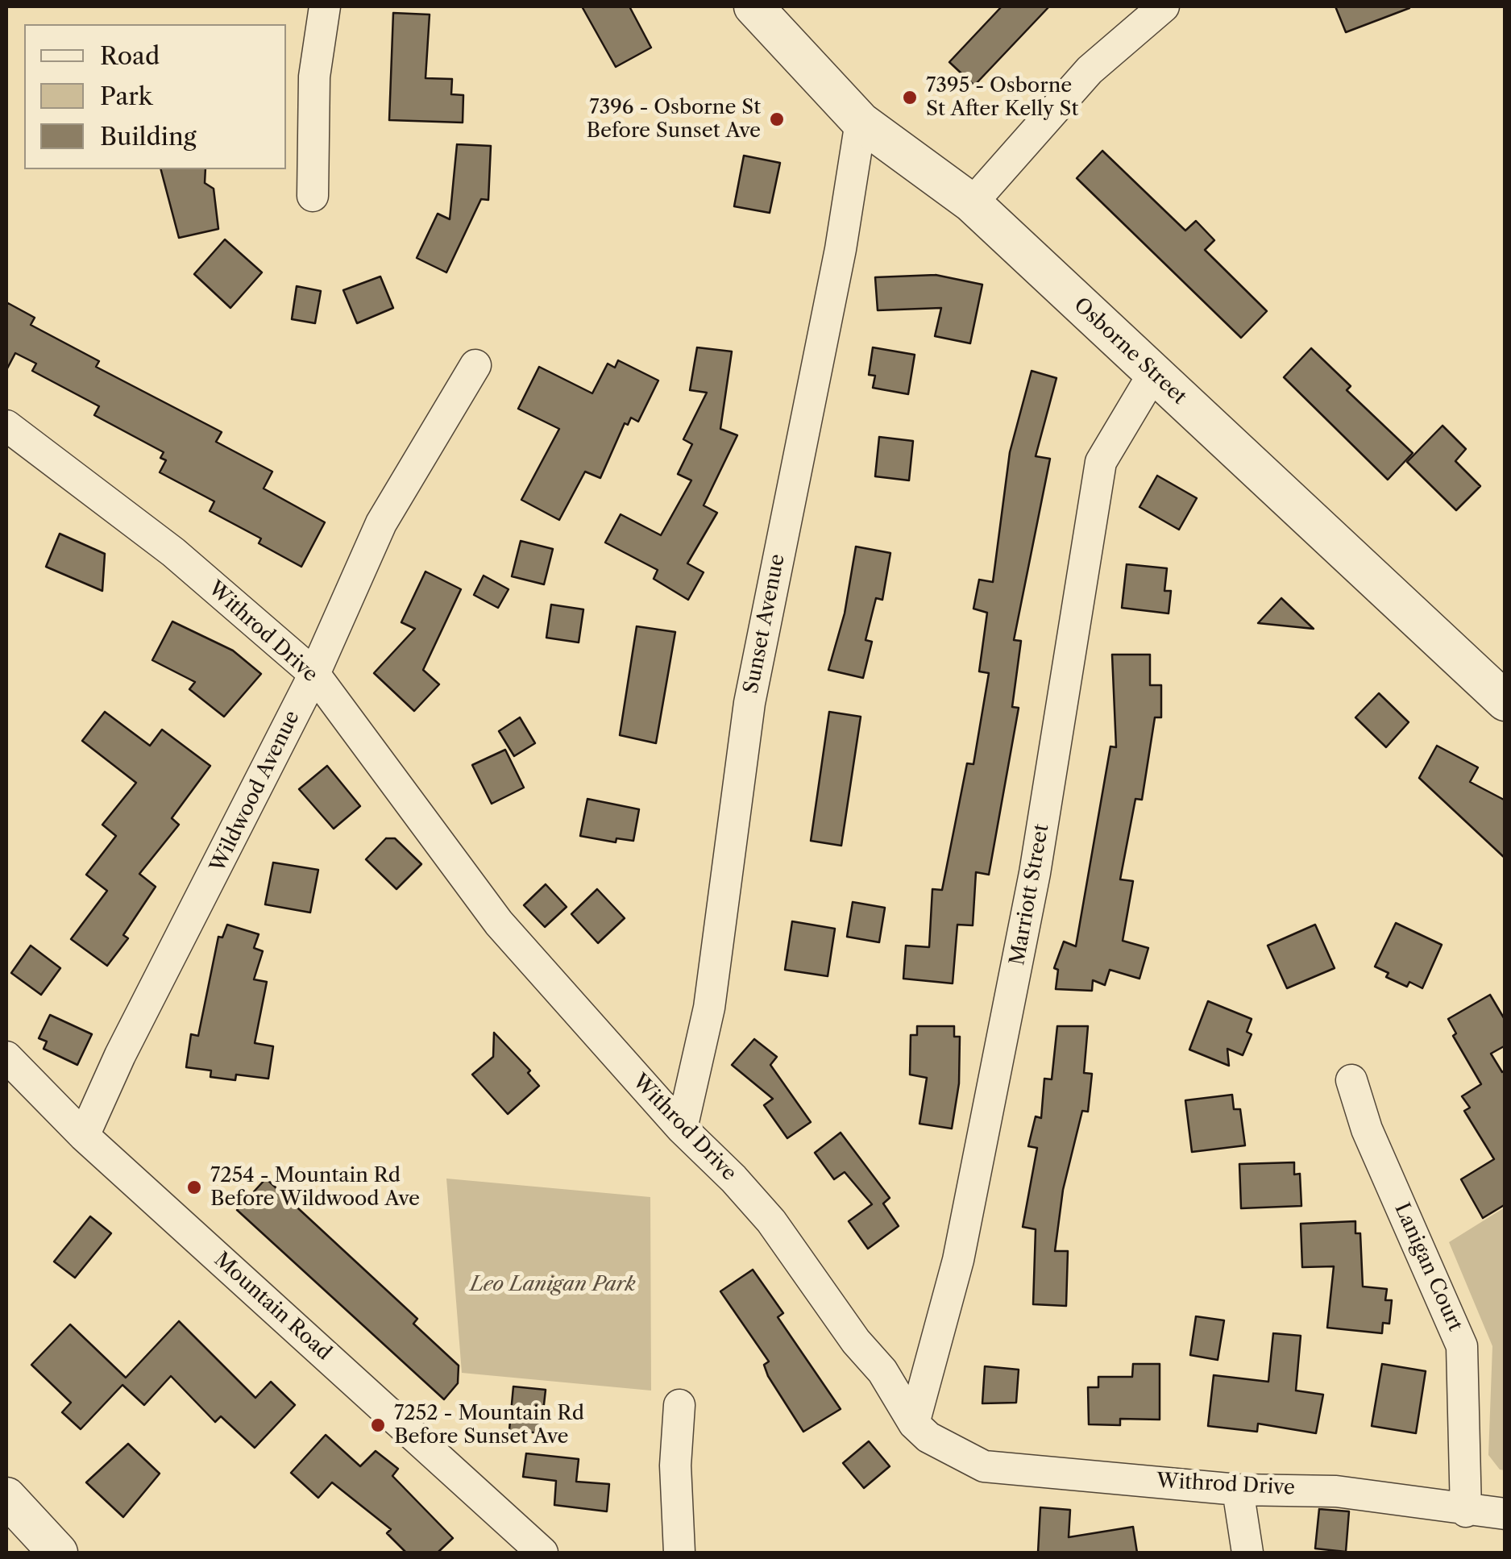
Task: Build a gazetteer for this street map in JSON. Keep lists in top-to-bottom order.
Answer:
{
  "streets": {
    "street": [
      "Osborne Street",
      "Sunset Avenue",
      "Withrod Drive",
      "Wildwood Avenue",
      "Marriott Street",
      "Lanigan Court",
      "Mountain Road"
    ]
  },
  "crossings": [
    ["Osborne Street", "Sunset Avenue"],
    ["Osborne Street", "Marriott Street"],
    ["Sunset Avenue", "Withrod Drive"],
    ["Withrod Drive", "Wildwood Avenue"],
    ["Withrod Drive", "Marriott Street"],
    ["Withrod Drive", "Lanigan Court"],
    ["Wildwood Avenue", "Mountain Road"]
  ],
  "parks": ["Leo Lanigan Park"],
  "places": [
    "7395 - Osborne St After Kelly St",
    "7396 - Osborne St Before Sunset Ave",
    "7254 - Mountain Rd Before Wildwood Ave",
    "7252 - Mountain Rd Before Sunset Ave"
  ],
  "legend": ["Road", "Park", "Building"]
}
